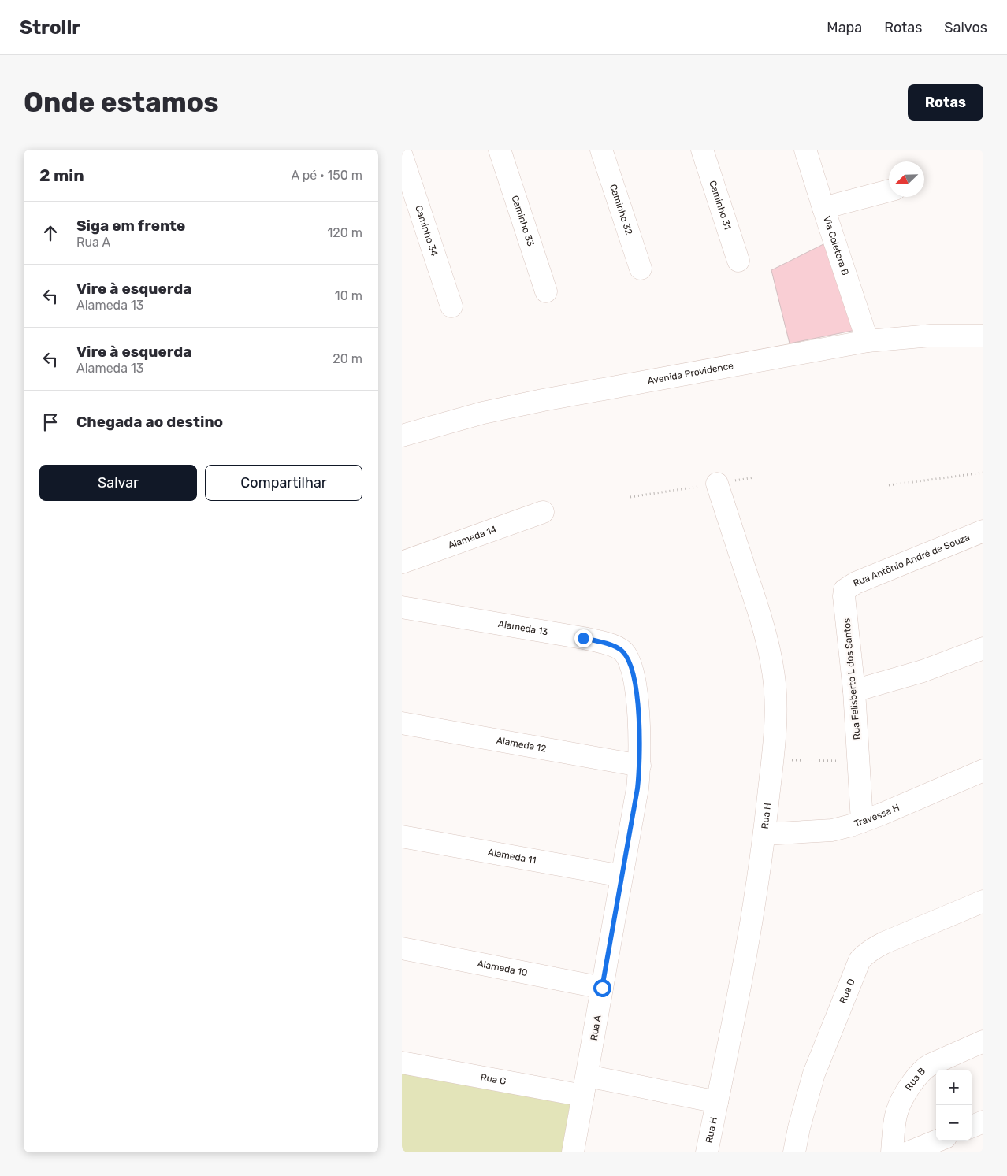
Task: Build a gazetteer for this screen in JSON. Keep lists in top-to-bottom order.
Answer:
{
  "streets": {
    "street": [
      "Caminho 31",
      "Caminho 32",
      "Caminho 33",
      "Caminho 34",
      "Via Coletora B",
      "Avenida Providence",
      "Alameda 14",
      "Rua Antônio André de Souza",
      "Alameda 13",
      "Rua Felisberto L dos Santos",
      "Alameda 12",
      "Travessa H",
      "Rua H",
      "Alameda 11",
      "Alameda 10",
      "Rua D",
      "Rua A",
      "Rua G",
      "Rua B"
    ]
  },
  "crossings": [
    ["Via Coletora B", "Avenida Providence"],
    ["Rua Antônio André de Souza", "Rua Felisberto L dos Santos"],
    ["Alameda 13", "Rua A"],
    ["Rua Felisberto L dos Santos", "Travessa H"],
    ["Alameda 12", "Rua A"],
    ["Travessa H", "Rua H"],
    ["Rua H", "Rua G"],
    ["Alameda 11", "Rua A"],
    ["Alameda 10", "Rua A"],
    ["Rua A", "Rua G"]
  ],
  "north": "bottom left",
  "page": {
    "header": "Strollr",
    "nav": ["Mapa", "Rotas", "Salvos"],
    "buttons": [
      "Rotas",
      ["Salvar", "Compartilhar"]
    ],
    "title": "Onde estamos",
    "heading": ["2 min", "A pé · 150 m"],
    "list": [
      ["Siga em frente", "Rua A", "120 m"],
      ["Vire à esquerda", "Alameda 13", "10 m"],
      ["Vire à esquerda", "Alameda 13", "20 m"],
      "Chegada ao destino"
    ],
    "map_buttons": ["+", "−"]
  }
}
